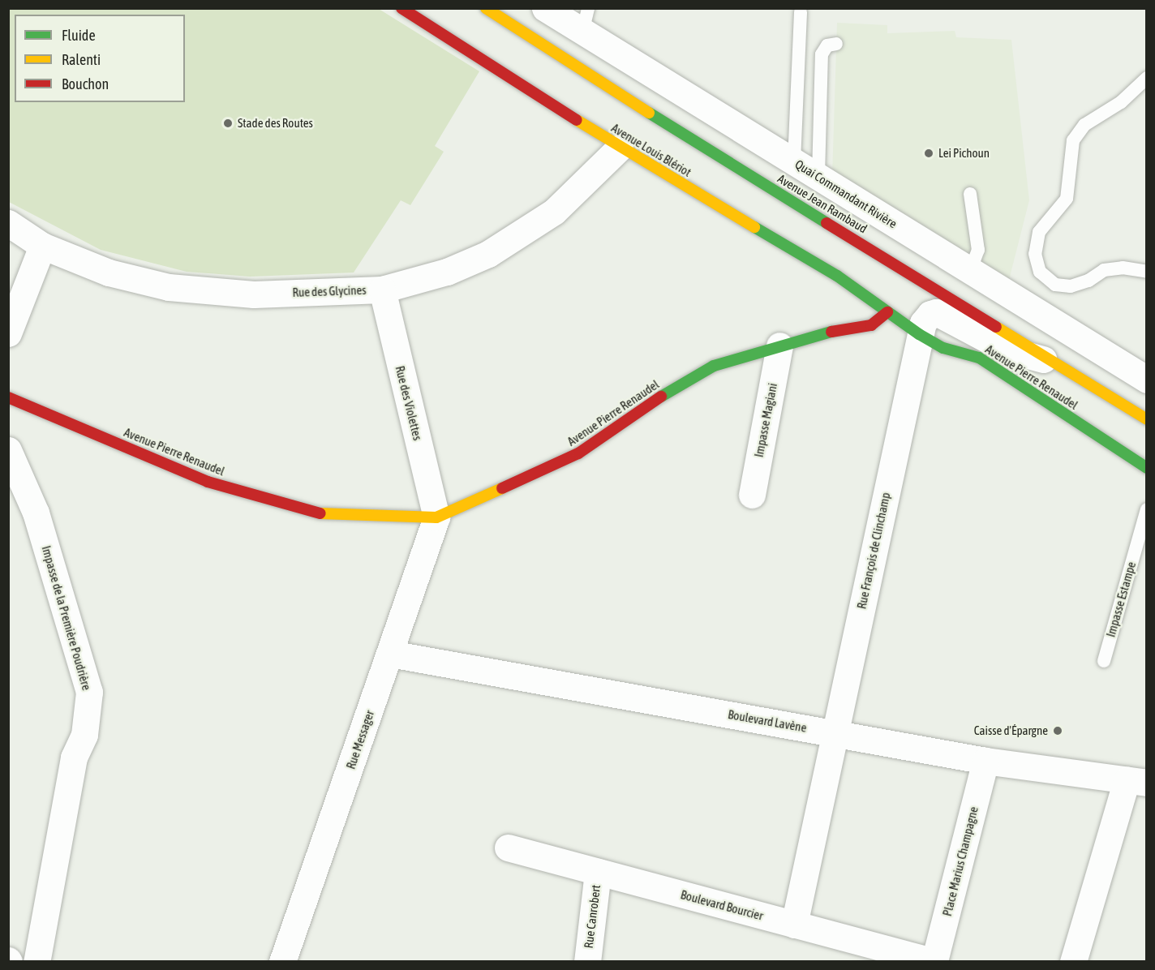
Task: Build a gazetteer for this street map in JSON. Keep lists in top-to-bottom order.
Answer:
{
  "streets": {
    "street": [
      "Avenue Louis Blériot",
      "Quai Commandant Rivière",
      "Avenue Jean Rambaud",
      "Rue des Glycines",
      "Avenue Pierre Renaudel",
      "Rue des Violettes",
      "Impasse Magiani",
      "Rue François de Clinchamp",
      "Impasse de la Première Poudrière",
      "Boulevard Lavène",
      "Rue Messager",
      "Place Marius Champagne",
      "Boulevard Bourcier",
      "Rue Canrobert"
    ],
    "lane": ["Impasse Estampe"]
  },
  "crossings": [
    ["Avenue Louis Blériot", "Rue des Glycines"],
    ["Avenue Louis Blériot", "Avenue Pierre Renaudel"],
    ["Avenue Jean Rambaud", "Rue François de Clinchamp"],
    ["Rue des Glycines", "Rue des Violettes"],
    ["Avenue Pierre Renaudel", "Rue des Violettes"],
    ["Avenue Pierre Renaudel", "Impasse Magiani"],
    ["Avenue Pierre Renaudel", "Rue François de Clinchamp"],
    ["Avenue Pierre Renaudel", "Rue Messager"],
    ["Rue des Violettes", "Rue Messager"],
    ["Rue François de Clinchamp", "Boulevard Lavène"],
    ["Rue François de Clinchamp", "Boulevard Bourcier"],
    ["Boulevard Lavène", "Rue Messager"],
    ["Boulevard Lavène", "Place Marius Champagne"],
    ["Place Marius Champagne", "Boulevard Bourcier"],
    ["Boulevard Bourcier", "Rue Canrobert"]
  ],
  "places": ["Stade des Routes", "Lei Pichoun", "Caisse d'Épargne"],
  "legend": ["Fluide", "Ralenti", "Bouchon"]
}
